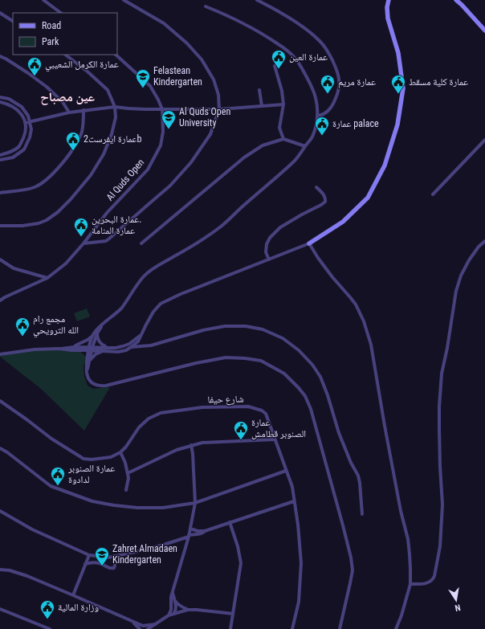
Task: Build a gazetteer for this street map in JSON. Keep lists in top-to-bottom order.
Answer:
{
  "streets": {
    "street": ["Al Quds Open", "شارع حيفا"]
  },
  "districts": ["عين مصباح"],
  "places": {
    "public building": [
      "عمارة العين",
      "عمارة الكرمل الشعيبي",
      "عمارة مريم",
      "عمارة كلية مسقط",
      "عمارة palace",
      "عمارة ايفرست2b",
      "عمارة البحرين. عمارة المنامة",
      "مجمع رام الله الترويحي",
      "عمارة الصنوبر قطامش",
      "عمارة الصنوبر لدادوة",
      "وزارة المالية"
    ],
    "school or university": ["Felastean Kindergarten", "Al Quds Open University", "Zahret Almadaen Kindergarten"]
  },
  "legend": ["Road", "Park"],
  "north": "bottom"
}
